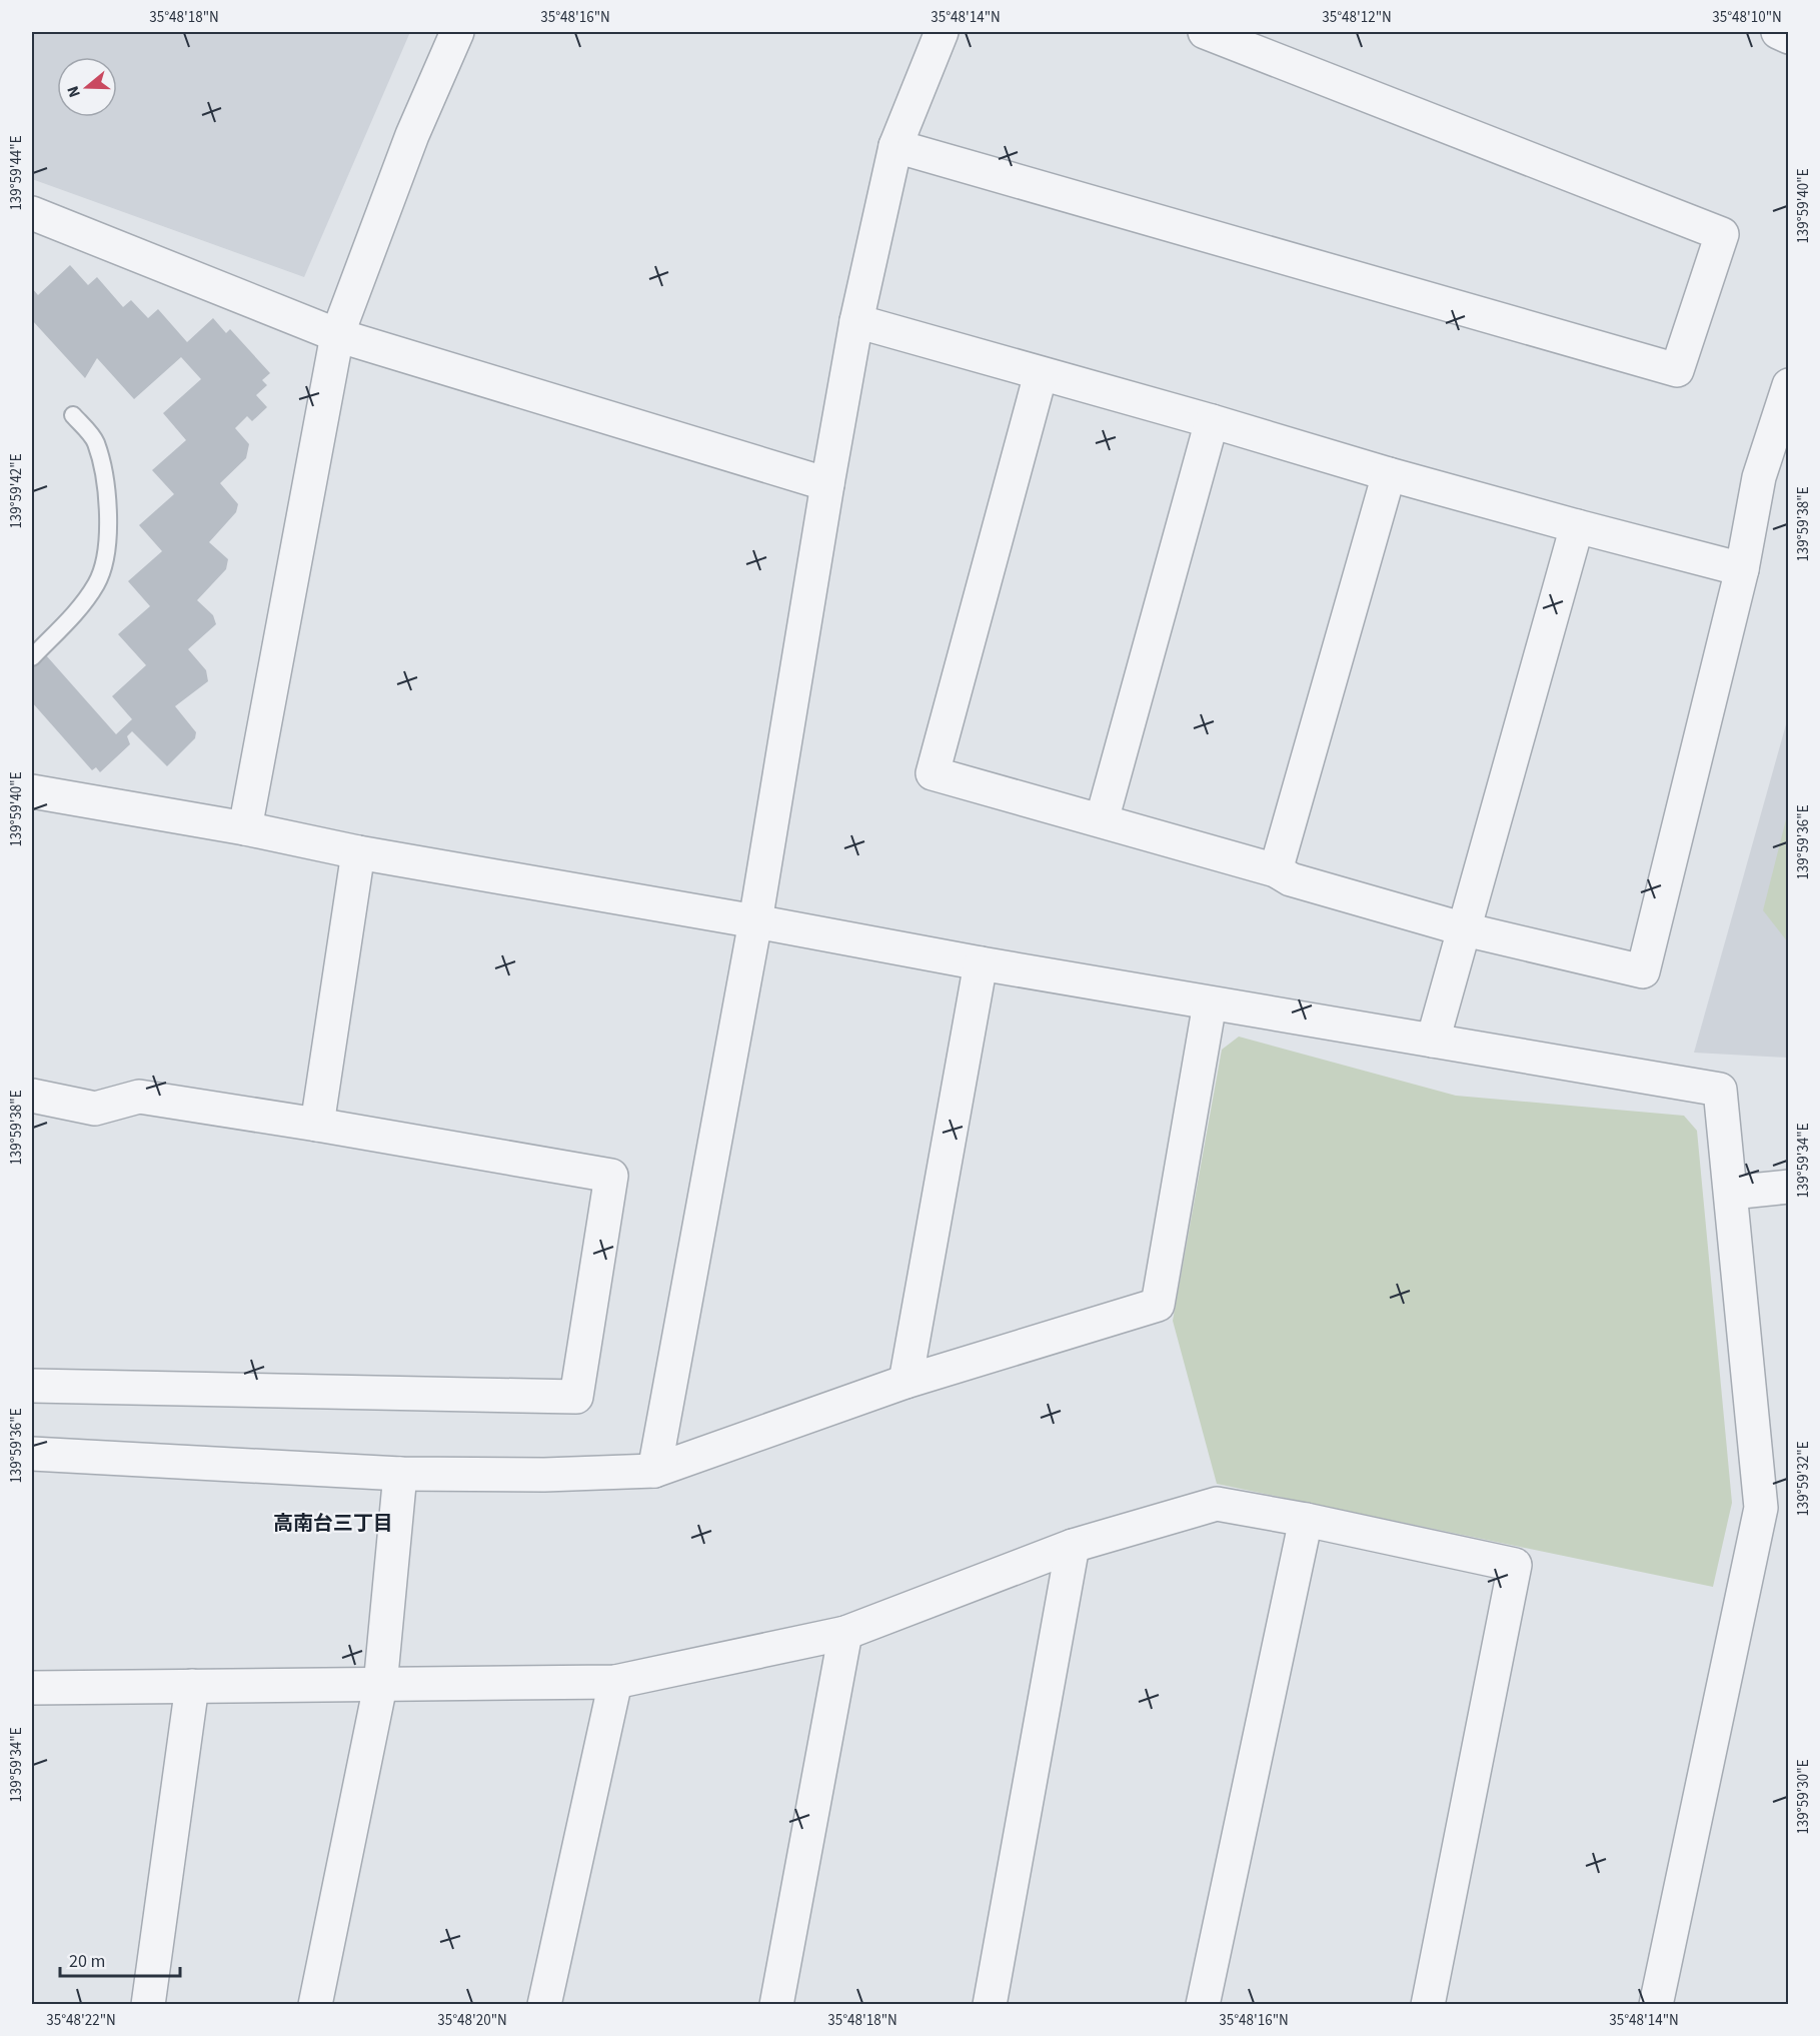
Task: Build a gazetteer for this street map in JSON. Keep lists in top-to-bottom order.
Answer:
{
  "districts": ["高南台三丁目"],
  "scale_bar": "20 m",
  "north": "left",
  "coordinates": [
    "35°48'18\"N",
    "35°48'16\"N",
    "35°48'14\"N",
    "35°48'12\"N",
    "35°48'10\"N",
    "139°59'44\"E",
    "139°59'40\"E",
    "139°59'42\"E",
    "139°59'38\"E",
    "139°59'36\"E",
    "139°59'34\"E",
    "139°59'32\"E",
    "139°59'30\"E",
    "35°48'22\"N",
    "35°48'20\"N"
  ]
}
